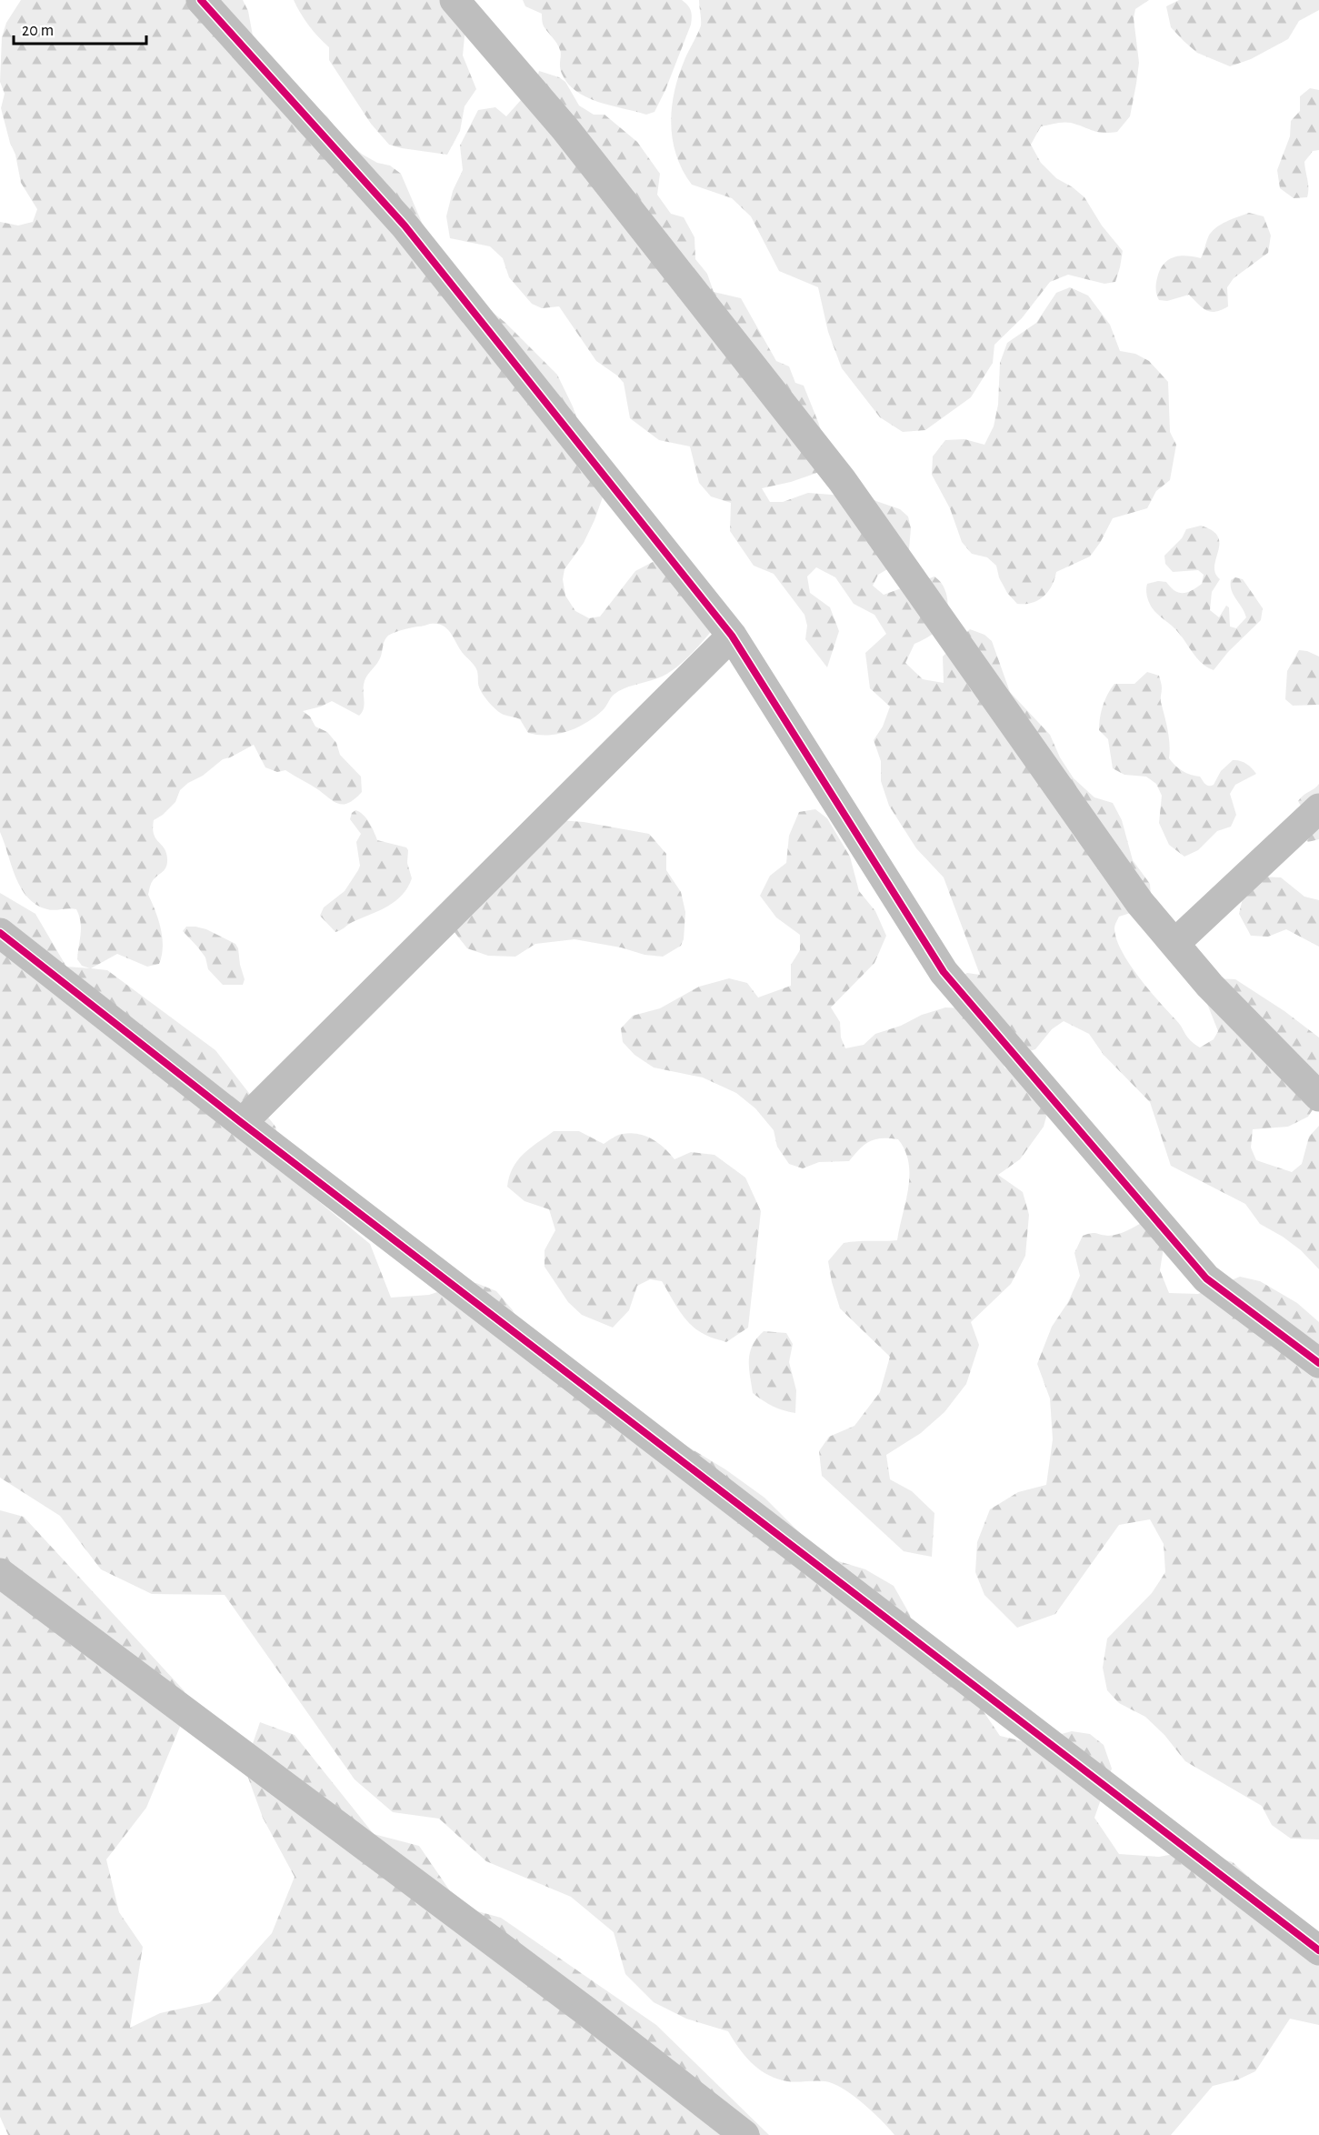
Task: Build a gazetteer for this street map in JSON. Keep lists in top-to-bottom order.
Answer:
{
  "scale_bar": "20 m"
}
